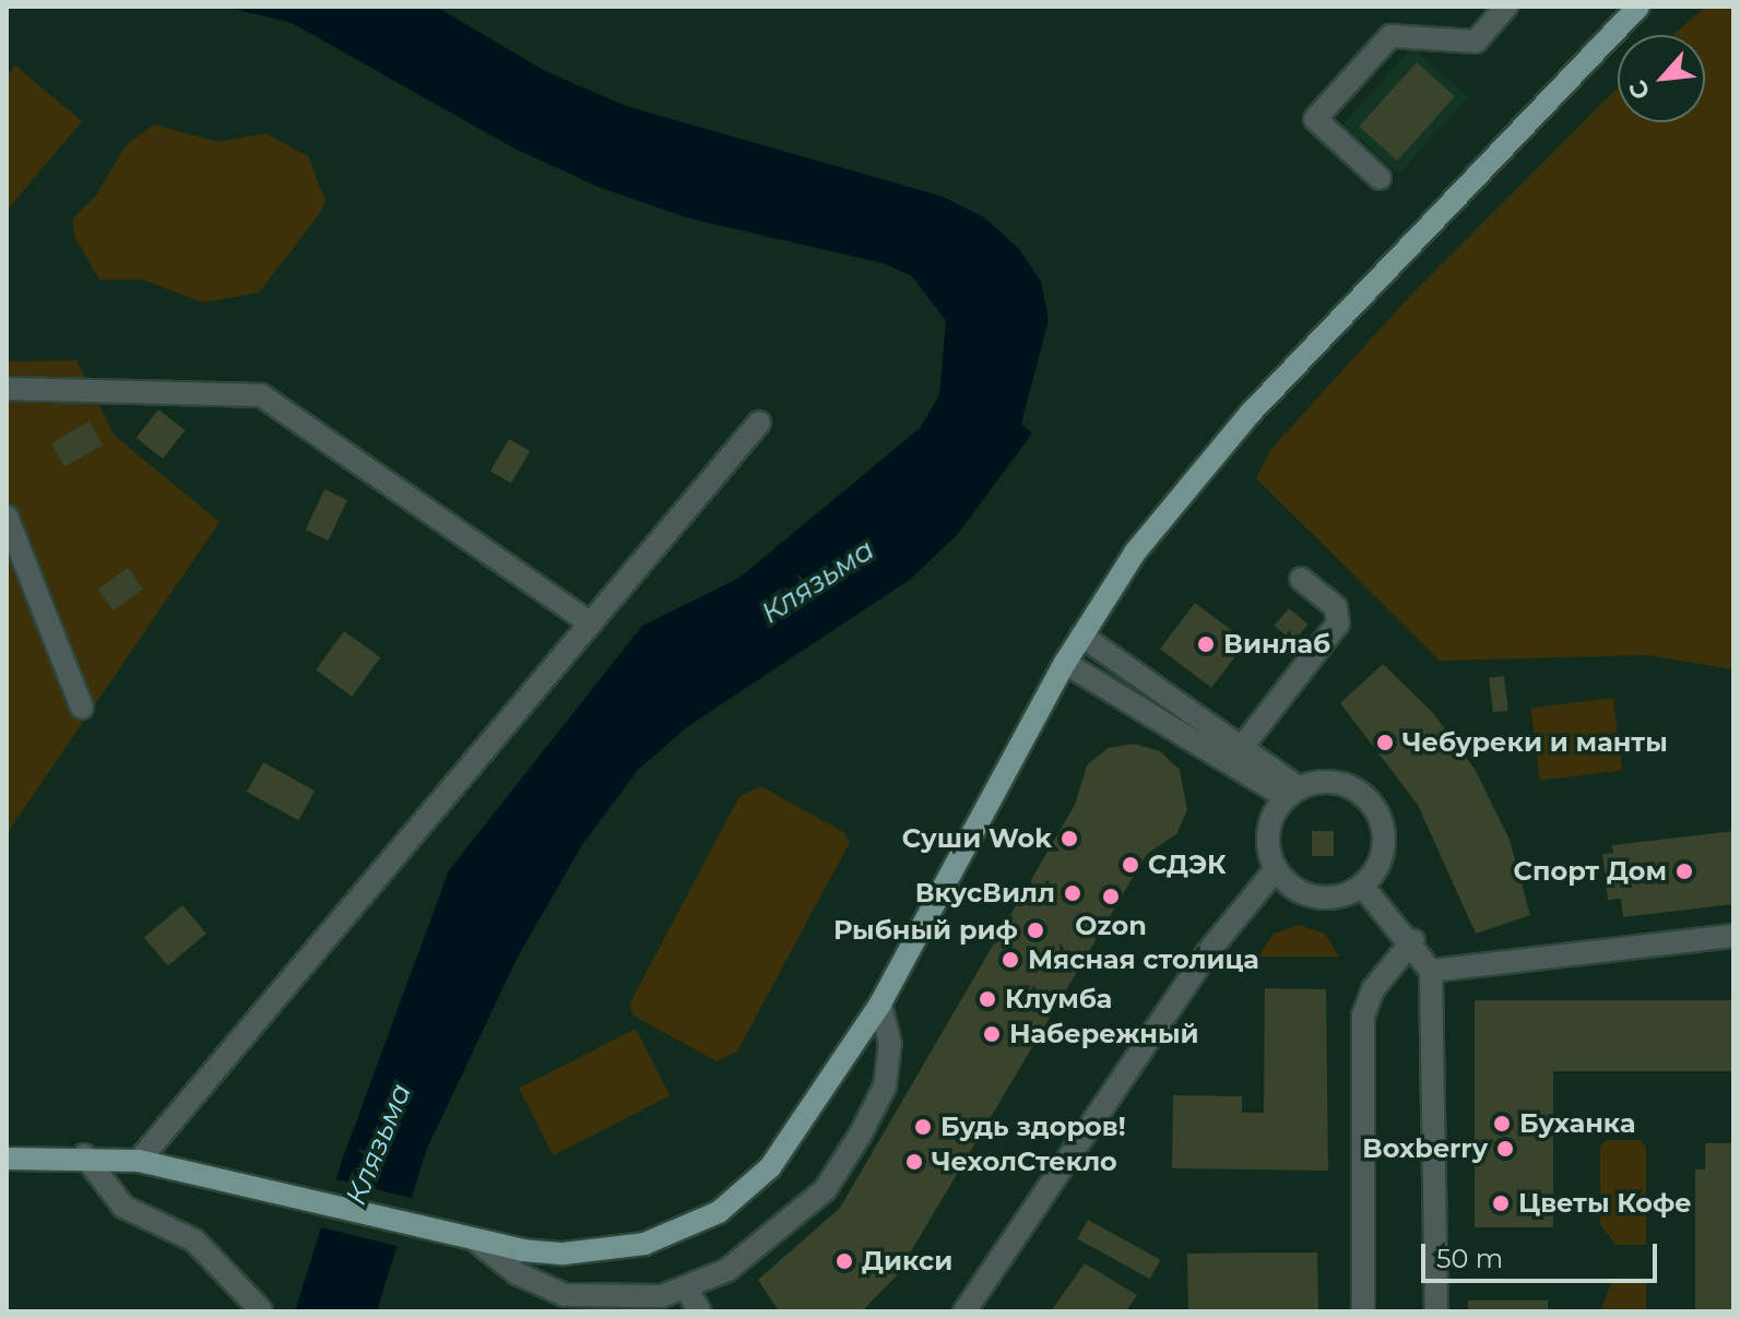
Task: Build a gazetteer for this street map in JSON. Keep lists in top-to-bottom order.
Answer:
{
  "water": ["Клязьма"],
  "places": [
    "Винлаб",
    "Чебуреки и манты",
    "Суши Wok",
    "СДЭК",
    "Спорт Дом",
    "ВкусВилл",
    "Ozon",
    "Рыбный риф",
    "Мясная столица",
    "Клумба",
    "Набережный",
    "Буханка",
    "Будь здоров!",
    "Boxberry",
    "ЧехолСтекло",
    "Цветы Кофе",
    "Дикси"
  ],
  "scale_bar": "50 m",
  "north": "bottom left"
}
